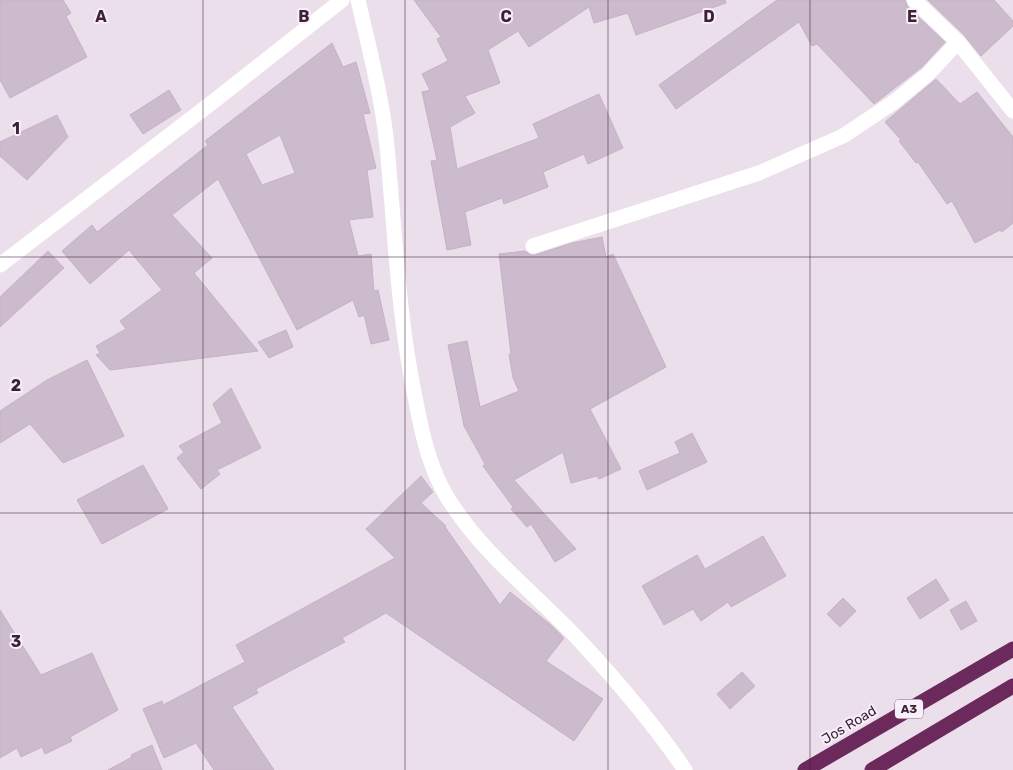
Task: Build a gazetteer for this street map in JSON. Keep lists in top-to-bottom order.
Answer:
{
  "streets": {
    "highway": ["A3", "Jos Road"]
  },
  "grid": {
    "columns": [
      "A",
      "B",
      "C",
      "D",
      "E"
    ],
    "rows": ["1", "2", "3"]
  }
}
